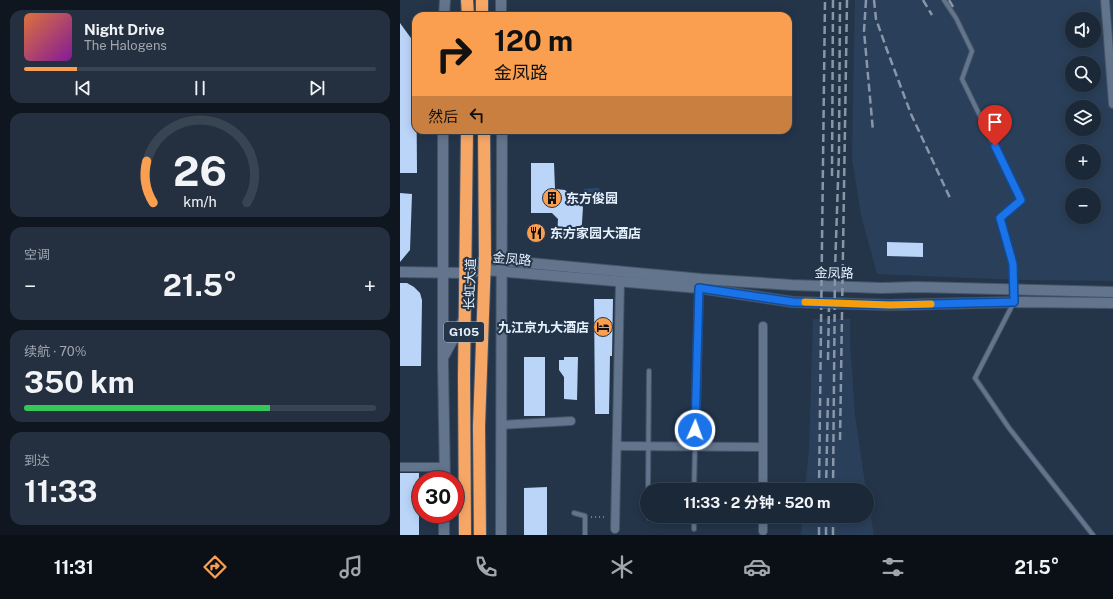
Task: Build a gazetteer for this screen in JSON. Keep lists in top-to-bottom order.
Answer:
{
  "streets": {
    "highway": ["长虹大道", "G105"],
    "main road": ["金凤路"]
  },
  "crossings": [
    ["金凤路", "长虹大道"]
  ],
  "places": {
    "building": ["东方俊园"],
    "restaurant": ["东方家园大酒店"],
    "hotel": ["九江京九大酒店"]
  },
  "page": {
    "map_buttons": ["+", "−"],
    "turn": ["120 m", "金凤路"],
    "song": ["Night Drive", "The Halogens"],
    "then": "然后",
    "tile": [
      "空调",
      ["续航 · 70%", "350 km"],
      ["到达", "11:33"]
    ],
    "heat": ["−", "21.5°", "+"],
    "limit": "30",
    "trip": "11:33 · 2 分钟 · 520 m",
    "tabs": ["11:31", "21.5°"],
    "gauge": ["26", "km/h"]
  }
}
